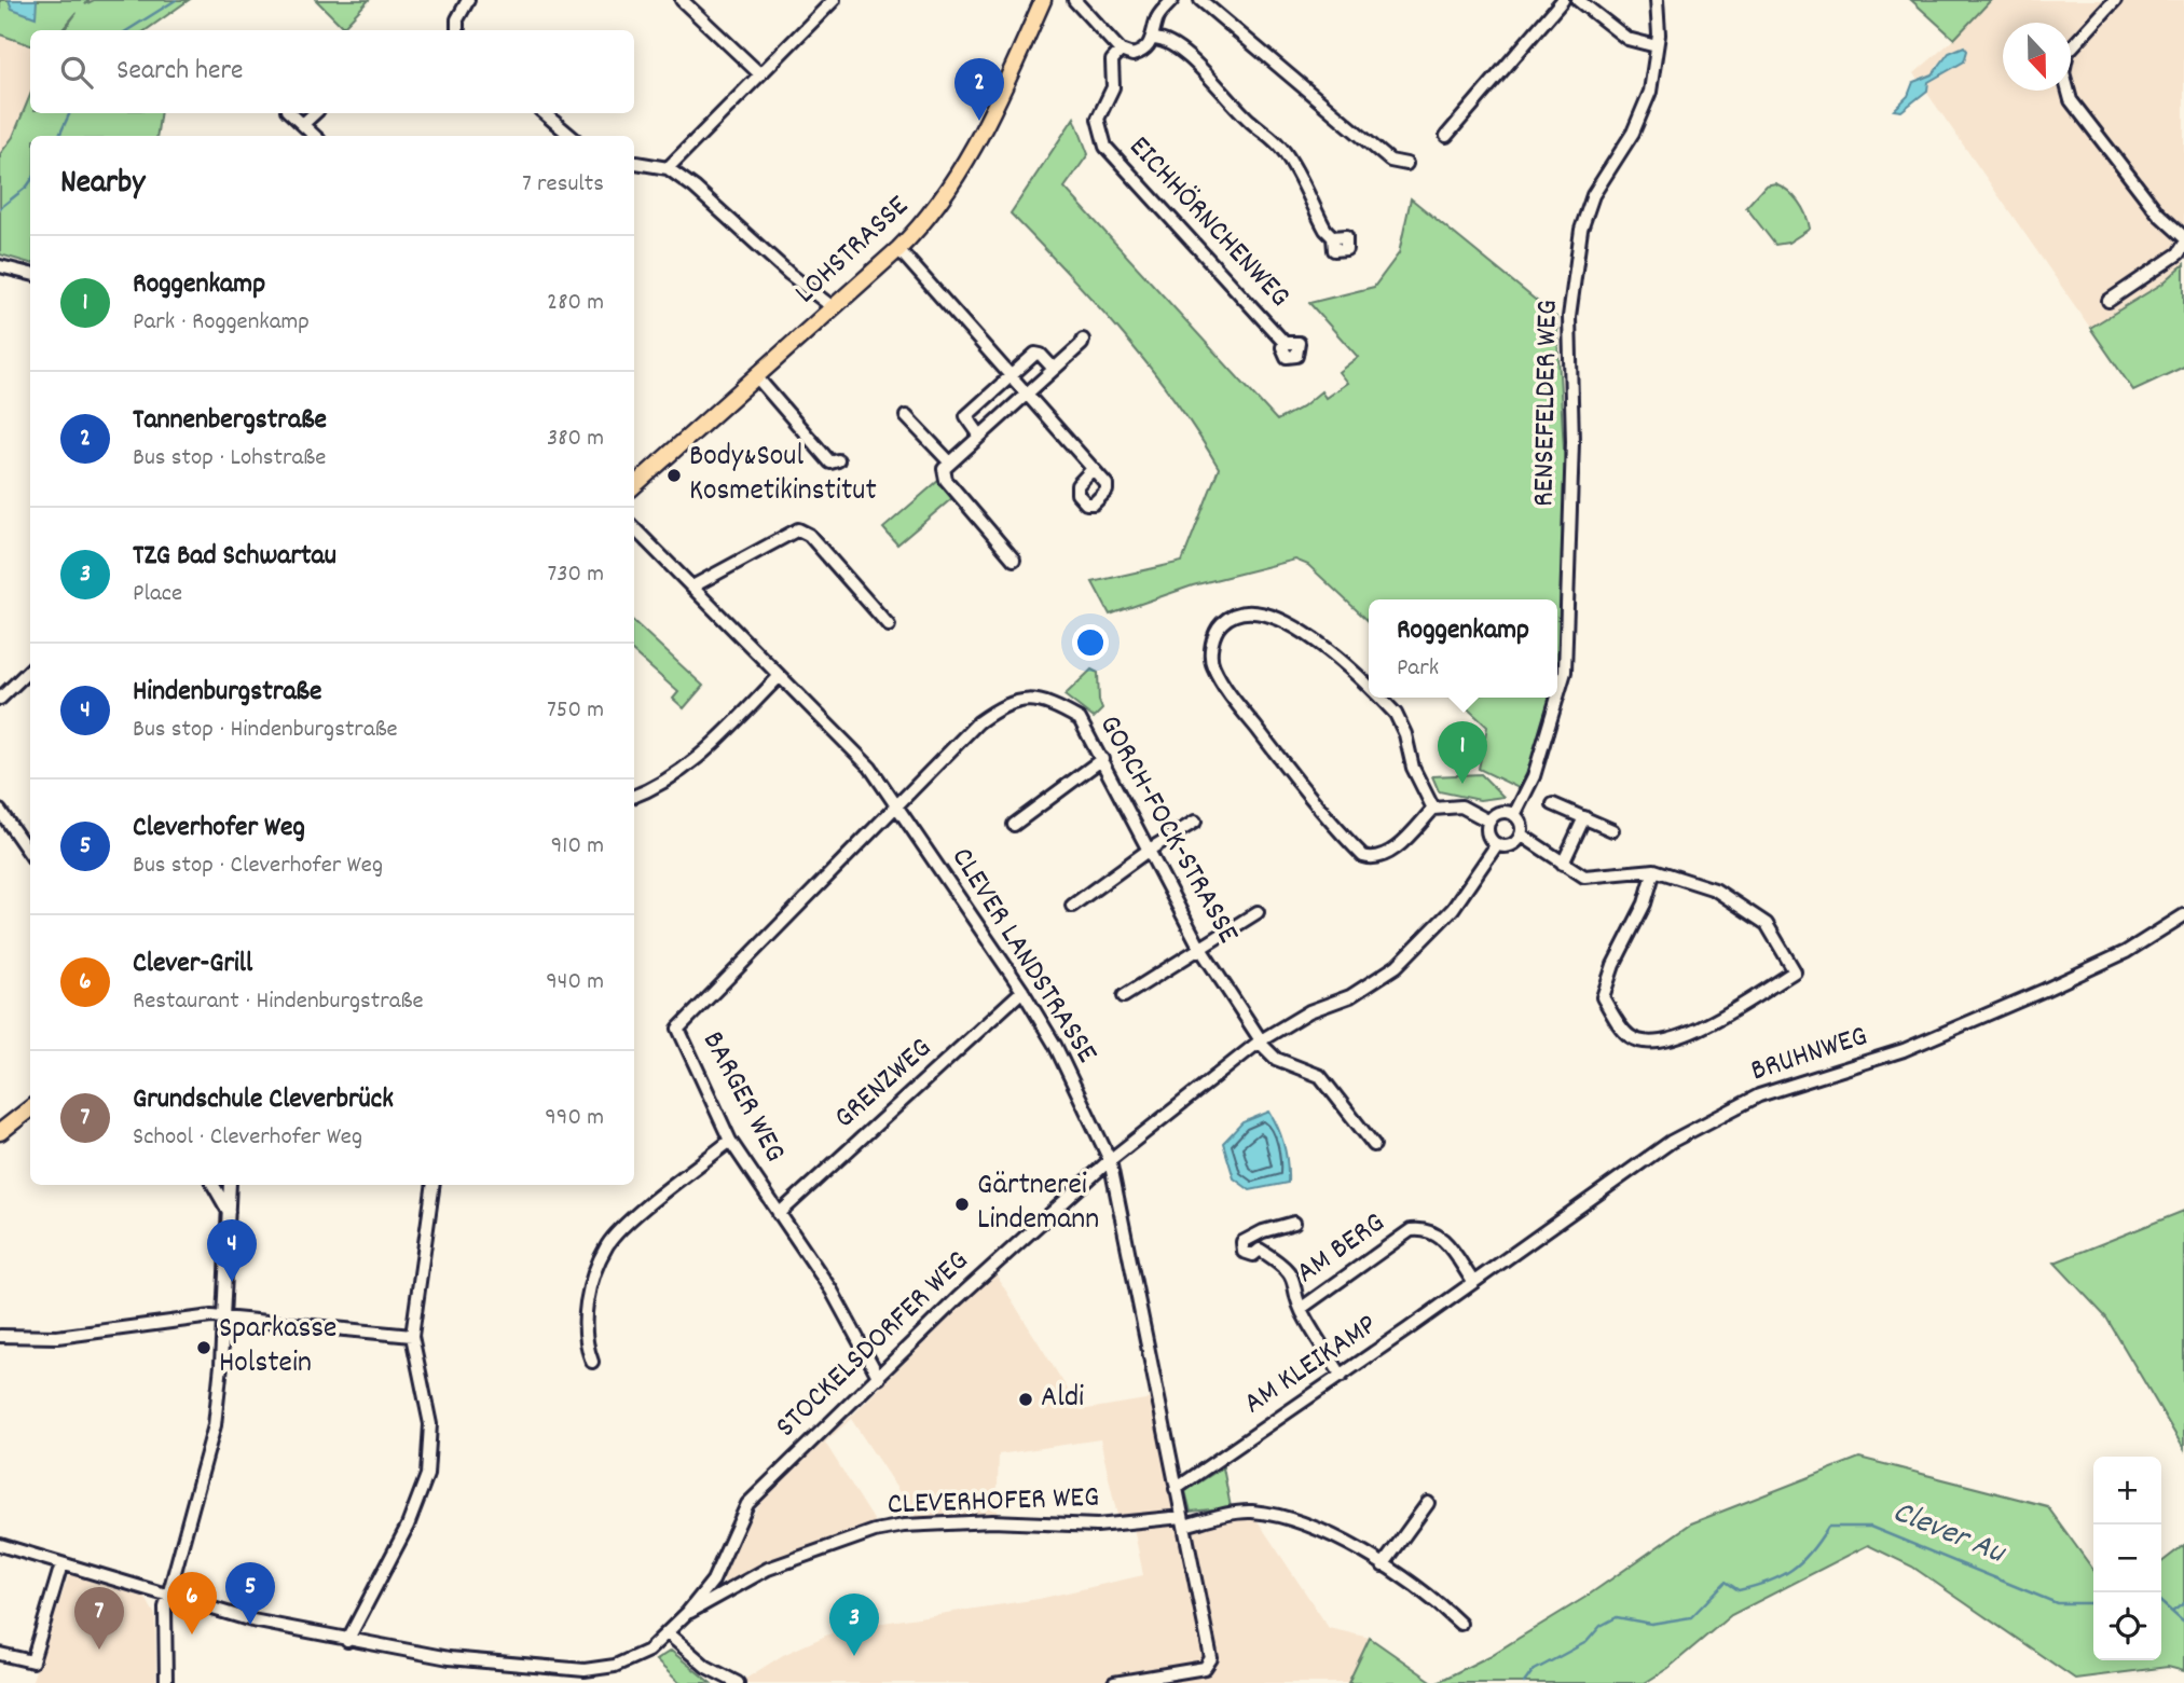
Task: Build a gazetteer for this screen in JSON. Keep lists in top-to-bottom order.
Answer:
{
  "streets": {
    "main road": ["LOHSTRASSE"],
    "street": [
      "EICHHÖRNCHENWEG",
      "RENSEFELDER WEG",
      "GORCH-FOCK-STRASSE",
      "CLEVER LANDSTRASSE",
      "BRUHNWEG",
      "GRENZWEG",
      "BARGER WEG",
      "AM BERG",
      "STOCKELSDORFER WEG",
      "AM KLEIKAMP",
      "CLEVERHOFER WEG"
    ]
  },
  "crossings": [
    ["RENSEFELDER WEG", "STOCKELSDORFER WEG"],
    ["GORCH-FOCK-STRASSE", "CLEVER LANDSTRASSE"],
    ["GORCH-FOCK-STRASSE", "BARGER WEG"],
    ["GORCH-FOCK-STRASSE", "STOCKELSDORFER WEG"],
    ["CLEVER LANDSTRASSE", "GRENZWEG"],
    ["CLEVER LANDSTRASSE", "BARGER WEG"],
    ["CLEVER LANDSTRASSE", "STOCKELSDORFER WEG"],
    ["CLEVER LANDSTRASSE", "AM KLEIKAMP"],
    ["CLEVER LANDSTRASSE", "CLEVERHOFER WEG"],
    ["BRUHNWEG", "AM BERG"],
    ["BRUHNWEG", "AM KLEIKAMP"],
    ["GRENZWEG", "BARGER WEG"],
    ["BARGER WEG", "STOCKELSDORFER WEG"],
    ["AM BERG", "AM KLEIKAMP"],
    ["STOCKELSDORFER WEG", "CLEVERHOFER WEG"]
  ],
  "water": ["Clever Au"],
  "places": [
    "Body&Soul Kosmetikinstitut",
    "Gärtnerei Lindemann",
    "Sparkasse Holstein",
    "Aldi"
  ],
  "north": "bottom",
  "page": {
    "search": "Search here",
    "pins": [
      "2",
      "1",
      "4",
      "5",
      "6",
      "7",
      "3"
    ],
    "heading": ["Nearby", "7 results"],
    "list": [
      {
        "mark": "1",
        "name": "Roggenkamp",
        "note": "Park · Roggenkamp",
        "value": "280 m"
      },
      {
        "mark": "2",
        "name": "Tannenbergstraße",
        "note": "Bus stop · Lohstraße",
        "value": "380 m"
      },
      {
        "mark": "3",
        "name": "TZG Bad Schwartau",
        "note": "Place",
        "value": "730 m"
      },
      {
        "mark": "4",
        "name": "Hindenburgstraße",
        "note": "Bus stop · Hindenburgstraße",
        "value": "750 m"
      },
      {
        "mark": "5",
        "name": "Cleverhofer Weg",
        "note": "Bus stop · Cleverhofer Weg",
        "value": "910 m"
      },
      {
        "mark": "6",
        "name": "Clever-Grill",
        "note": "Restaurant · Hindenburgstraße",
        "value": "940 m"
      },
      {
        "mark": "7",
        "name": "Grundschule Cleverbrück",
        "note": "School · Cleverhofer Weg",
        "value": "990 m"
      }
    ],
    "popup": ["Roggenkamp", "Park"],
    "map_buttons": ["+", "−"]
  }
}
